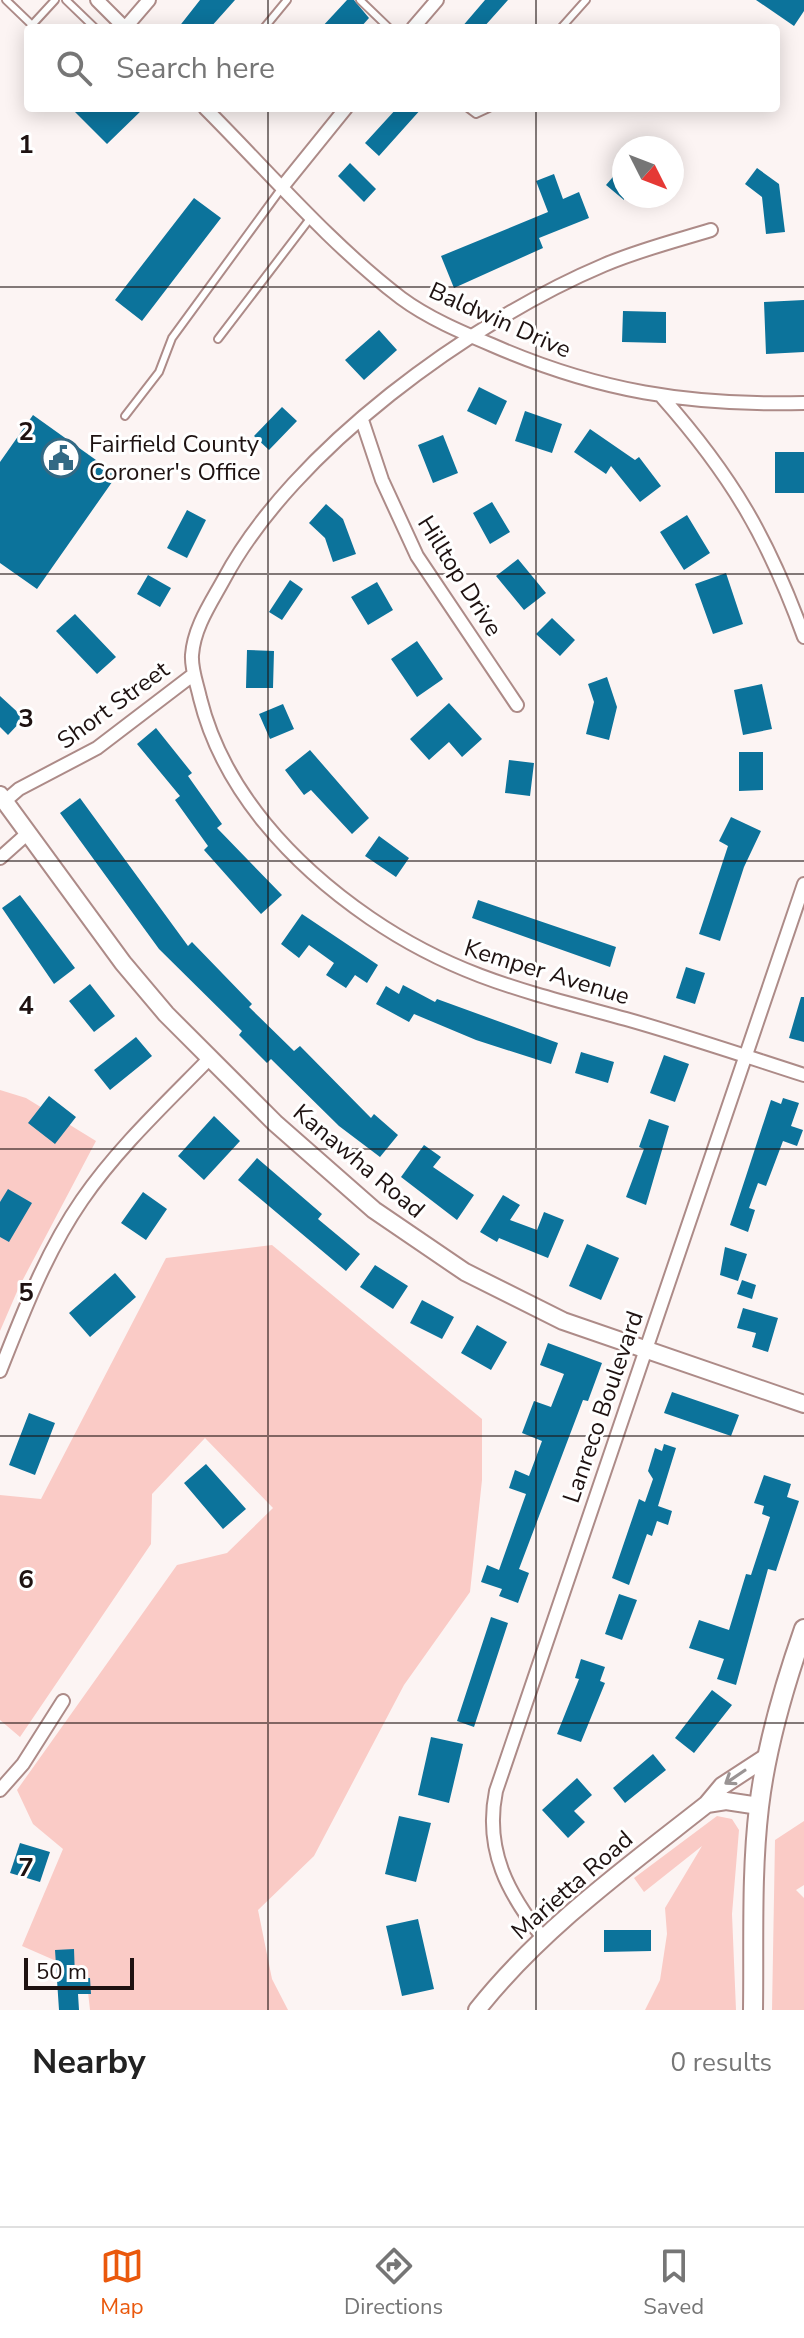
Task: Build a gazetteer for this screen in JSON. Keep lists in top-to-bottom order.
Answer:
{
  "streets": {
    "street": [
      "Baldwin Drive",
      "Hilltop Drive",
      "Short Street",
      "Kemper Avenue",
      "Kanawha Road",
      "Lanreco Boulevard",
      "Marietta Road"
    ]
  },
  "crossings": [
    ["Baldwin Drive", "Kemper Avenue"],
    ["Hilltop Drive", "Kemper Avenue"],
    ["Short Street", "Kemper Avenue"],
    ["Short Street", "Kanawha Road"],
    ["Kemper Avenue", "Lanreco Boulevard"],
    ["Kanawha Road", "Lanreco Boulevard"],
    ["Lanreco Boulevard", "Marietta Road"]
  ],
  "places": {
    "public building": ["Fairfield County Coroner's Office"]
  },
  "scale_bar": "50 m",
  "north": "bottom right",
  "page": {
    "search": "Search here",
    "scale": "50 m",
    "heading": ["Nearby", "0 results"],
    "nav": ["Map", "Directions", "Saved"]
  },
  "grid": {
    "rows": [
      "1",
      "2",
      "3",
      "4",
      "5",
      "6",
      "7"
    ]
  }
}
